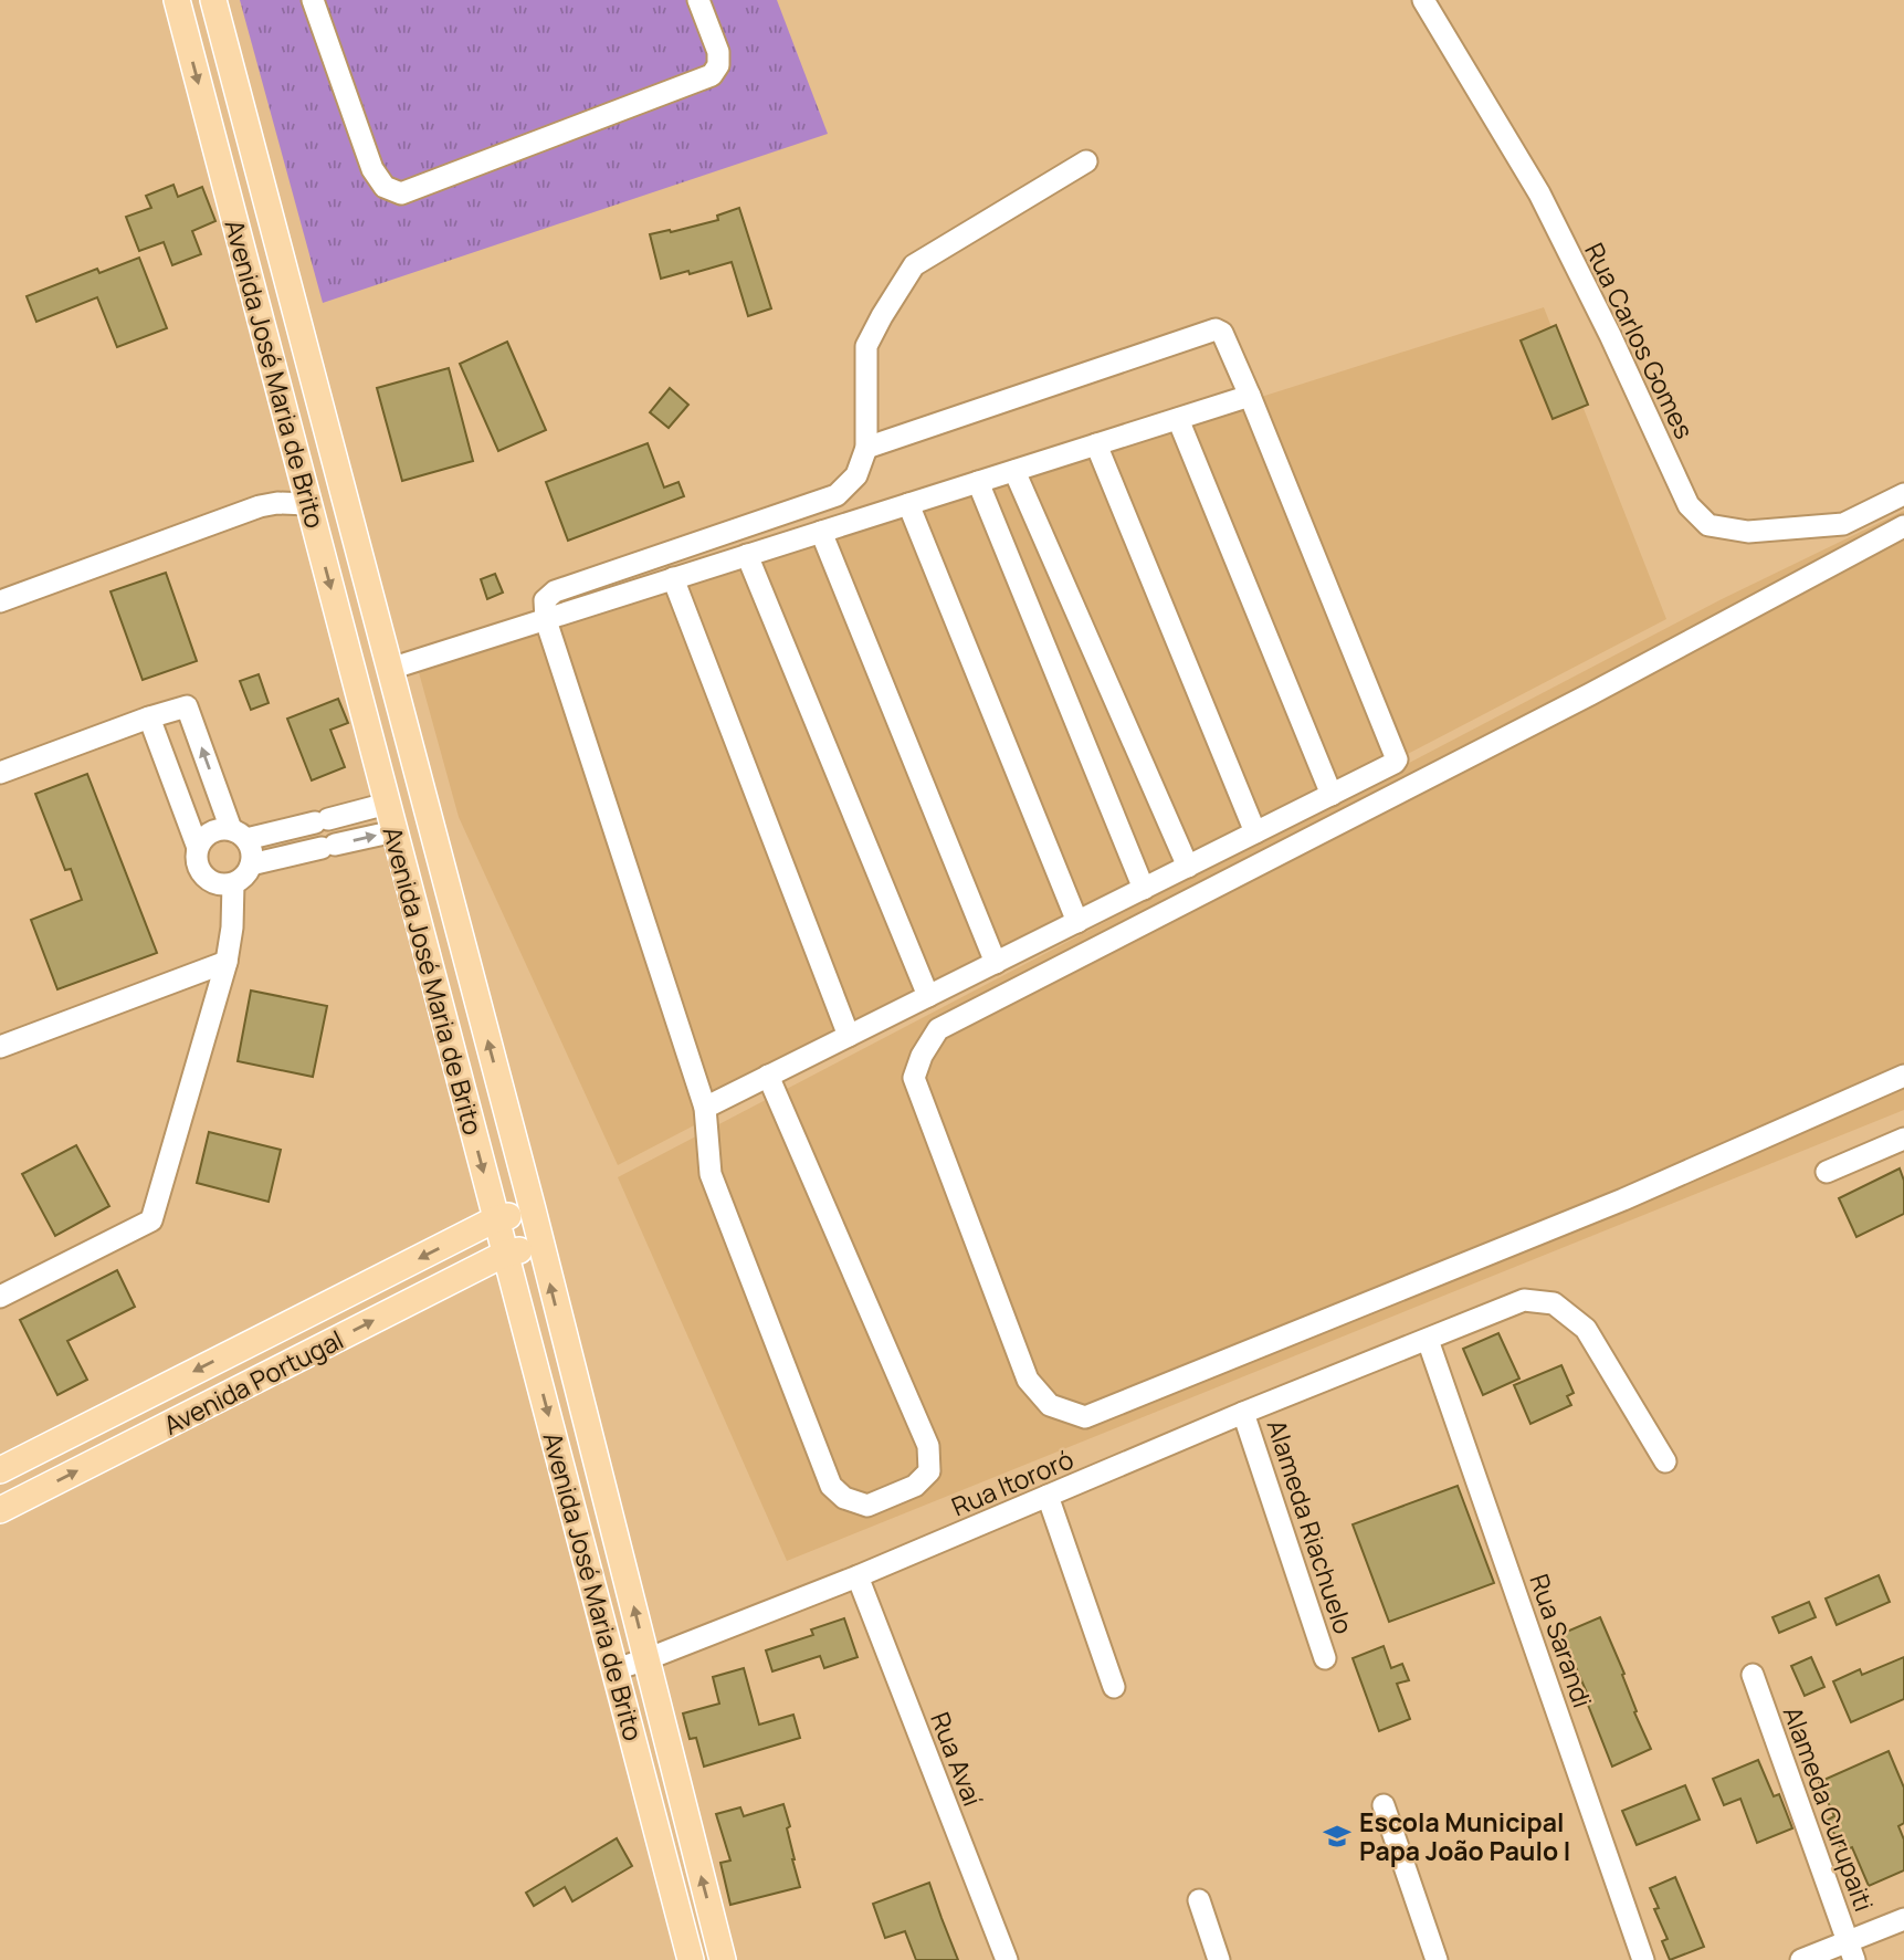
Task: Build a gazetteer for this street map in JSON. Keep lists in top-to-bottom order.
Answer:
{
  "streets": {
    "main road": ["Avenida José Maria de Brito", "Avenida Portugal"],
    "street": [
      "Rua Carlos Gomes",
      "Rua Itororó",
      "Alameda Riachuelo",
      "Rua Sarandi",
      "Rua Avaí",
      "Alameda Curupaiti"
    ]
  },
  "crossings": [
    ["Avenida José Maria de Brito", "Avenida Portugal"],
    ["Avenida José Maria de Brito", "Rua Itororó"],
    ["Rua Itororó", "Alameda Riachuelo"],
    ["Rua Itororó", "Rua Sarandi"],
    ["Rua Itororó", "Rua Avaí"]
  ],
  "places": {
    "school or university": ["Escola Municipal Papa João Paulo I"]
  }
}
